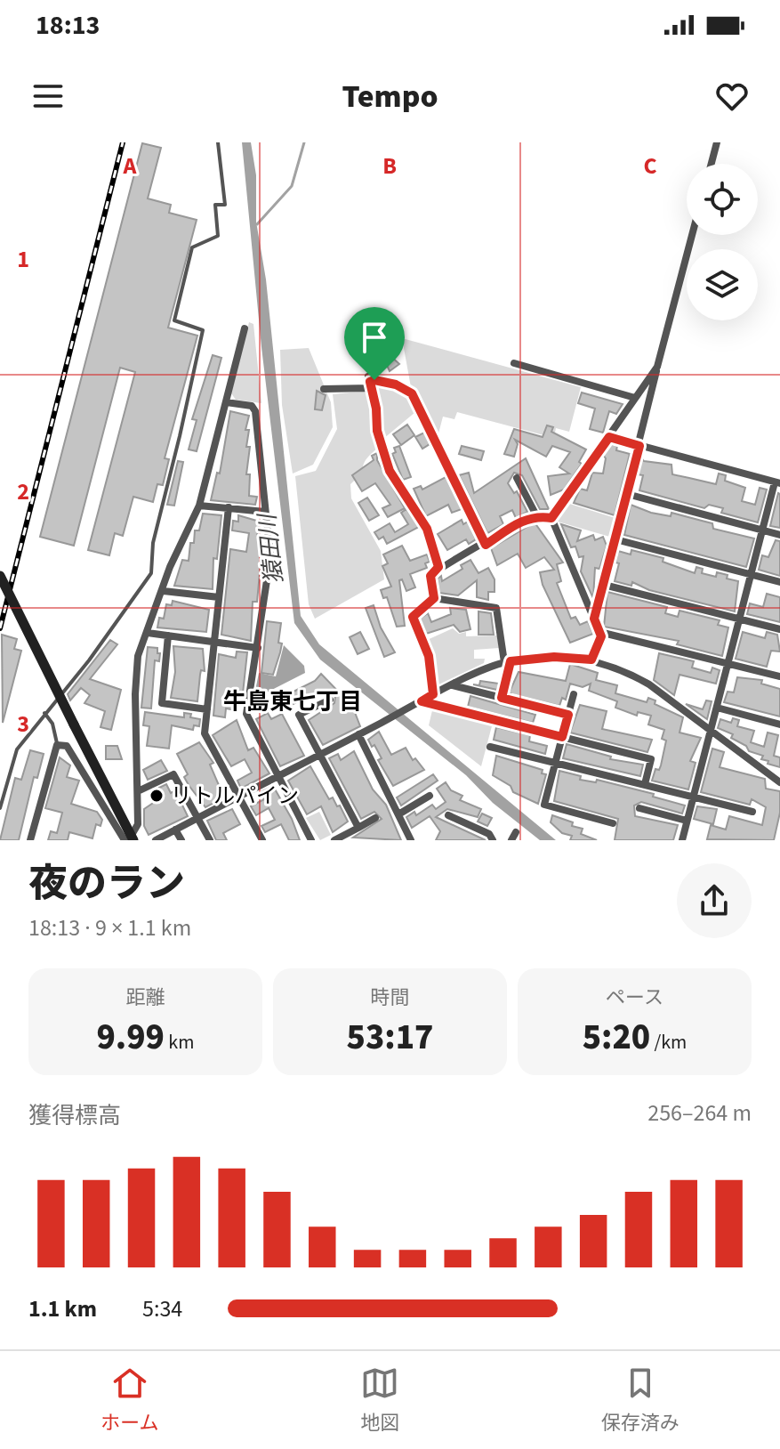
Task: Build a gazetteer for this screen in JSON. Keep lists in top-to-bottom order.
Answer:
{
  "districts": ["牛島東七丁目"],
  "water": ["猿田川"],
  "places": ["リトルパイン"],
  "page": {
    "status": "18:13",
    "header": "Tempo",
    "heading": ["夜のラン", "18:13 · 9 × 1.1 km"],
    "stats": [
      ["距離", "9.99 km"],
      ["時間", "53:17"],
      ["ペース", "5:20 /km"]
    ],
    "chart": ["獲得標高", "256–264 m"],
    "list": [
      {
        "name": "1.1 km",
        "note": "5:34"
      }
    ],
    "tabs": ["ホーム", "地図", "保存済み"]
  },
  "grid": {
    "columns": ["A", "B", "C"],
    "rows": ["1", "2", "3"]
  }
}
